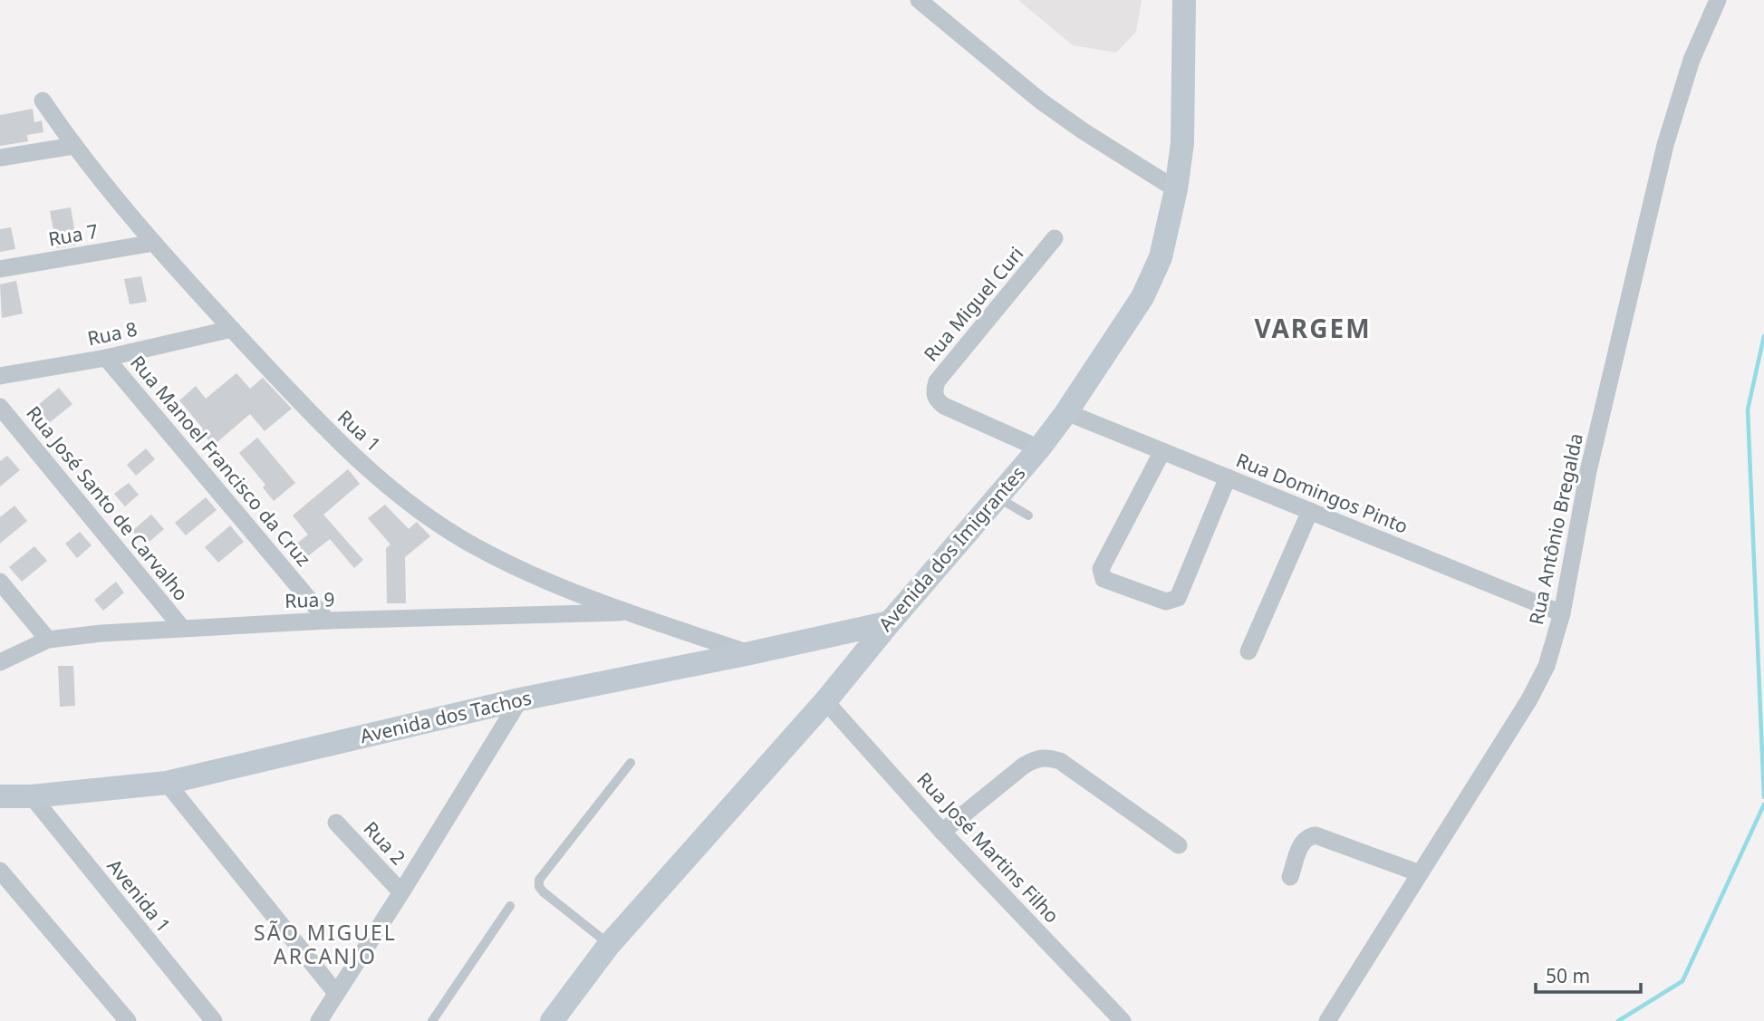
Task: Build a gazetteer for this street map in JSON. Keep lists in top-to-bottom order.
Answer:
{
  "streets": {
    "street": [
      "Rua 7",
      "Rua Miguel Curi",
      "Rua 8",
      "Rua 1",
      "Rua Manoel Francisco da Cruz",
      "Rua Domingos Pinto",
      "Rua José Santo de Carvalho",
      "Rua Antônio Bregalda",
      "Avenida dos Imigrantes",
      "Rua 9",
      "Avenida dos Tachos",
      "Rua 2",
      "Rua José Martins Filho",
      "Avenida 1"
    ]
  },
  "crossings": [
    ["Rua 7", "Rua 1"],
    ["Rua Miguel Curi", "Avenida dos Imigrantes"],
    ["Rua 8", "Rua 1"],
    ["Rua 8", "Rua Manoel Francisco da Cruz"],
    ["Rua 1", "Rua 9"],
    ["Rua 1", "Avenida dos Tachos"],
    ["Rua Manoel Francisco da Cruz", "Rua 9"],
    ["Rua Domingos Pinto", "Rua Antônio Bregalda"],
    ["Rua Domingos Pinto", "Avenida dos Imigrantes"],
    ["Rua José Santo de Carvalho", "Rua 9"],
    ["Avenida dos Imigrantes", "Avenida dos Tachos"],
    ["Avenida dos Imigrantes", "Rua José Martins Filho"],
    ["Avenida dos Tachos", "Avenida 1"]
  ],
  "districts": ["VARGEM", "SÃO MIGUEL ARCANJO"],
  "scale_bar": "50 m"
}
